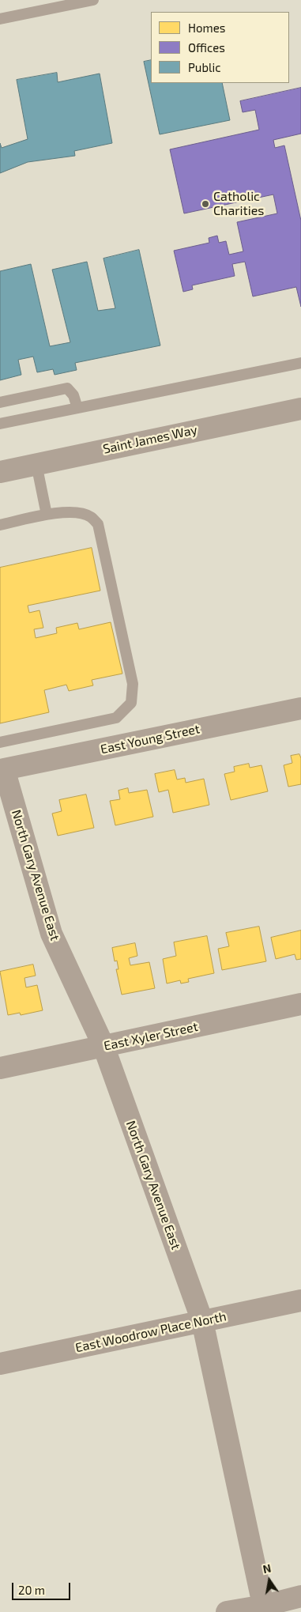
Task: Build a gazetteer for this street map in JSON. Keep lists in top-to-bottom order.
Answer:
{
  "streets": {
    "street": [
      "Saint James Way",
      "East Young Street",
      "North Gary Avenue East",
      "East Xyler Street",
      "East Woodrow Place North"
    ]
  },
  "crossings": [
    ["East Young Street", "North Gary Avenue East"],
    ["North Gary Avenue East", "East Xyler Street"],
    ["North Gary Avenue East", "East Woodrow Place North"]
  ],
  "places": ["Catholic Charities"],
  "legend": ["Homes", "Offices", "Public"],
  "scale_bar": "20 m",
  "north": "top"
}
